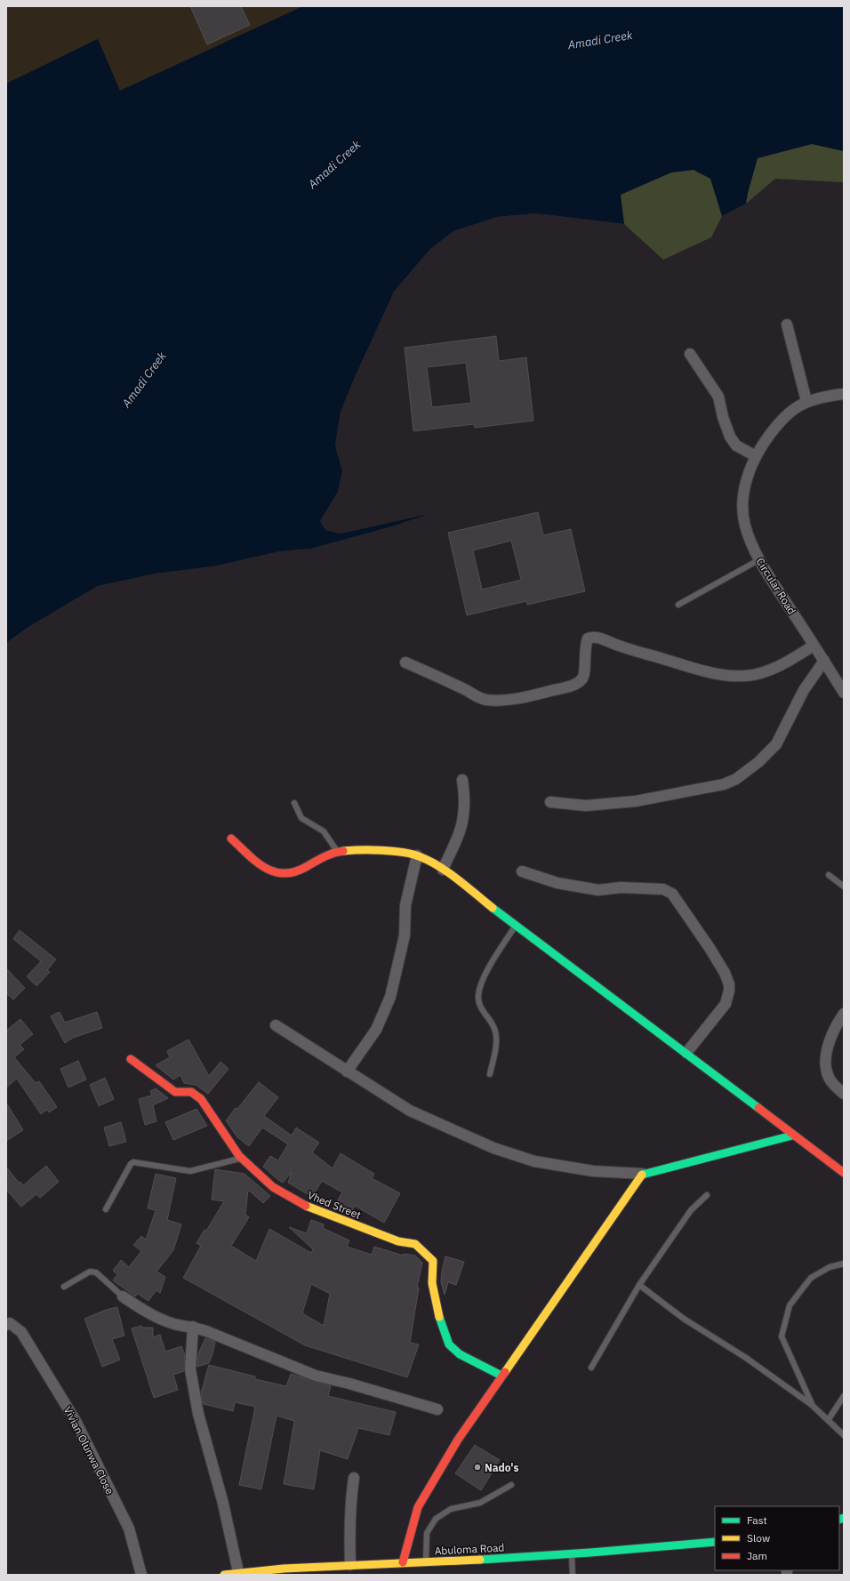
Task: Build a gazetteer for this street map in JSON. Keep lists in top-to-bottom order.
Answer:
{
  "streets": {
    "street": [
      "Circular Road",
      "Vhed Street",
      "Vivian Olunwa Close",
      "Abuloma Road"
    ]
  },
  "water": ["Amadi Creek"],
  "places": ["Nado's"],
  "legend": ["Fast", "Slow", "Jam"]
}
